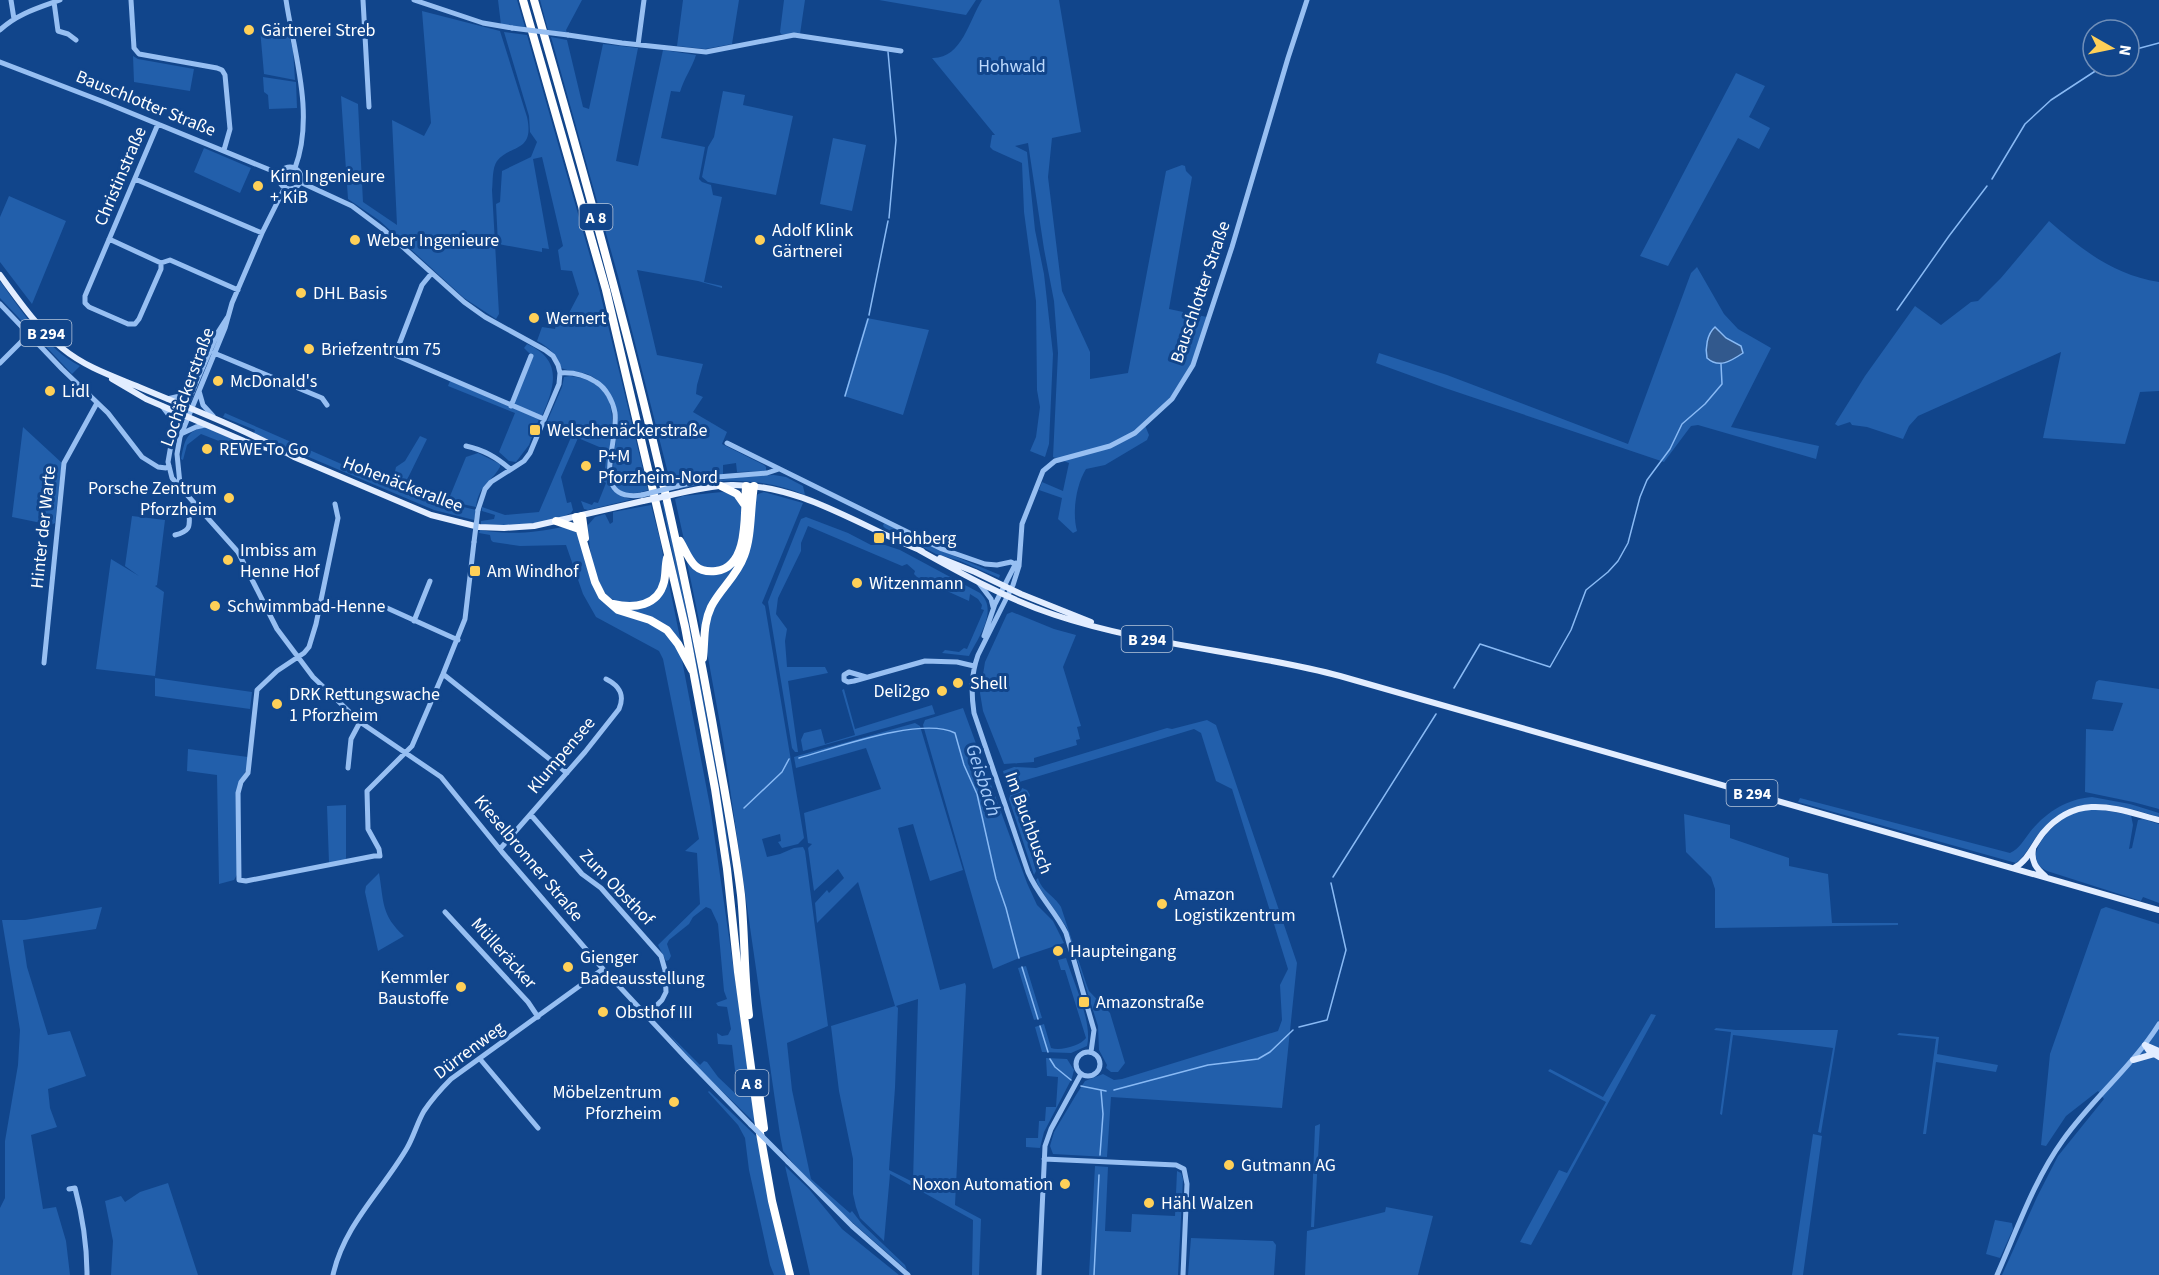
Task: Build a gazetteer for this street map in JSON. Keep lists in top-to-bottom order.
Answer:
{
  "streets": {
    "highway": ["A 8"],
    "main road": ["B 294", "Hohenäckerallee"],
    "street": [
      "Bauschlotter Straße",
      "Christinstraße",
      "Lochäckerstraße",
      "Hinter der Warte",
      "Klumpensee",
      "Im Buchbusch",
      "Kieselbronner Straße",
      "Zum Obsthof",
      "Mülleräcker",
      "Dürrenweg"
    ]
  },
  "crossings": [
    ["Bauschlotter Straße", "Christinstraße"],
    ["Bauschlotter Straße", "B 294"],
    ["Bauschlotter Straße", "Lochäckerstraße"],
    ["Bauschlotter Straße", "Im Buchbusch"],
    ["B 294", "Hohenäckerallee"],
    ["B 294", "Im Buchbusch"],
    ["Lochäckerstraße", "Hohenäckerallee"],
    ["Lochäckerstraße", "Kieselbronner Straße"],
    ["Klumpensee", "Kieselbronner Straße"],
    ["Klumpensee", "Zum Obsthof"],
    ["Kieselbronner Straße", "Zum Obsthof"],
    ["Kieselbronner Straße", "Dürrenweg"],
    ["Mülleräcker", "Dürrenweg"]
  ],
  "water": ["Geisbach"],
  "parks": ["Hohwald"],
  "places": {
    "other": [
      "Gärtnerei Streb",
      "Kirn Ingenieure + KiB",
      "Weber Ingenieure",
      "Adolf Klink Gärtnerei",
      "DHL Basis",
      "Wernert",
      "Briefzentrum 75",
      "McDonald's",
      "Lidl",
      "REWE To Go",
      "P+M Pforzheim-Nord",
      "Porsche Zentrum Pforzheim",
      "Imbiss am Henne Hof",
      "Witzenmann",
      "Schwimmbad-Henne",
      "Shell",
      "Deli2go",
      "DRK Rettungswache 1 Pforzheim",
      "Amazon Logistikzentrum",
      "Haupteingang",
      "Gienger Badeausstellung",
      "Kemmler Baustoffe",
      "Obsthof III",
      "Möbelzentrum Pforzheim",
      "Gutmann AG",
      "Noxon Automation",
      "Hähl Walzen"
    ],
    "transit": [
      "Welschenäckerstraße",
      "Hohberg",
      "Am Windhof",
      "Amazonstraße"
    ]
  },
  "north": "right"
}
